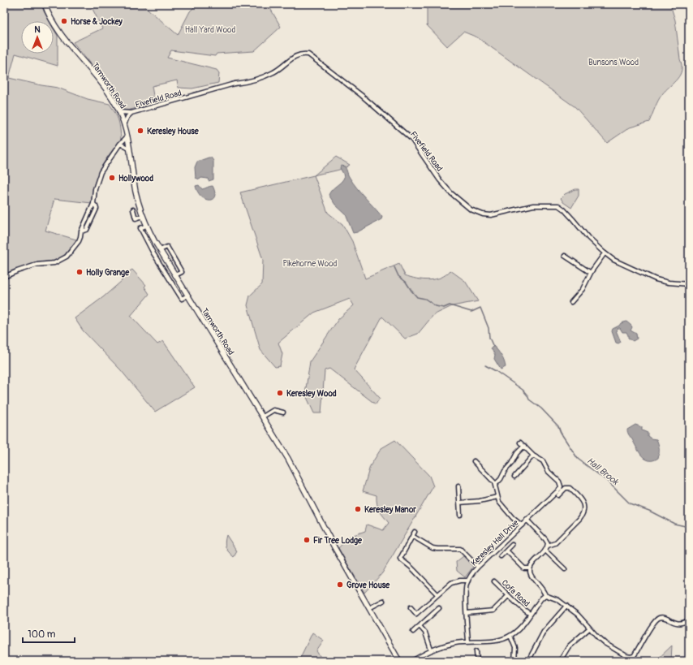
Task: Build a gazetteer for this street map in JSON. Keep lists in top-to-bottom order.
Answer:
{
  "streets": {
    "main road": ["Tamworth Road"],
    "street": ["Fivefield Road", "Keresley Hall Drive", "Cofa Road"]
  },
  "crossings": [
    ["Tamworth Road", "Fivefield Road"]
  ],
  "water": ["Hall Brook"],
  "parks": ["Hall Yard Wood", "Bunsons Wood", "Pikehorne Wood"],
  "places": [
    "Horse & Jockey",
    "Keresley House",
    "Hollywood",
    "Holly Grange",
    "Keresley Wood",
    "Keresley Manor",
    "Fir Tree Lodge",
    "Grove House"
  ],
  "scale_bar": "100 m",
  "north": "top"
}
